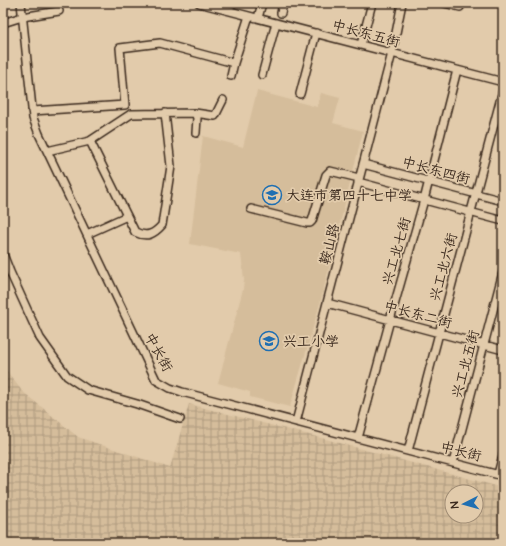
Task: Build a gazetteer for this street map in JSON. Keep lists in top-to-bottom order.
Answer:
{
  "streets": {
    "street": [
      "中长东五街",
      "中长东四街",
      "鞍山路",
      "兴工北七街",
      "兴工北六街",
      "中长东二街",
      "中长街",
      "兴工北五街"
    ]
  },
  "crossings": [
    ["中长东五街", "鞍山路"],
    ["中长东五街", "兴工北七街"],
    ["中长东四街", "鞍山路"],
    ["中长东四街", "兴工北七街"],
    ["中长东四街", "兴工北六街"],
    ["鞍山路", "中长东二街"],
    ["鞍山路", "中长街"],
    ["兴工北七街", "中长东二街"],
    ["兴工北七街", "中长街"],
    ["兴工北六街", "中长东二街"],
    ["兴工北六街", "中长街"],
    ["中长东二街", "兴工北五街"],
    ["中长街", "兴工北五街"]
  ],
  "places": {
    "school or university": ["大连市第四十七中学", "兴工小学"]
  },
  "north": "left"
}
